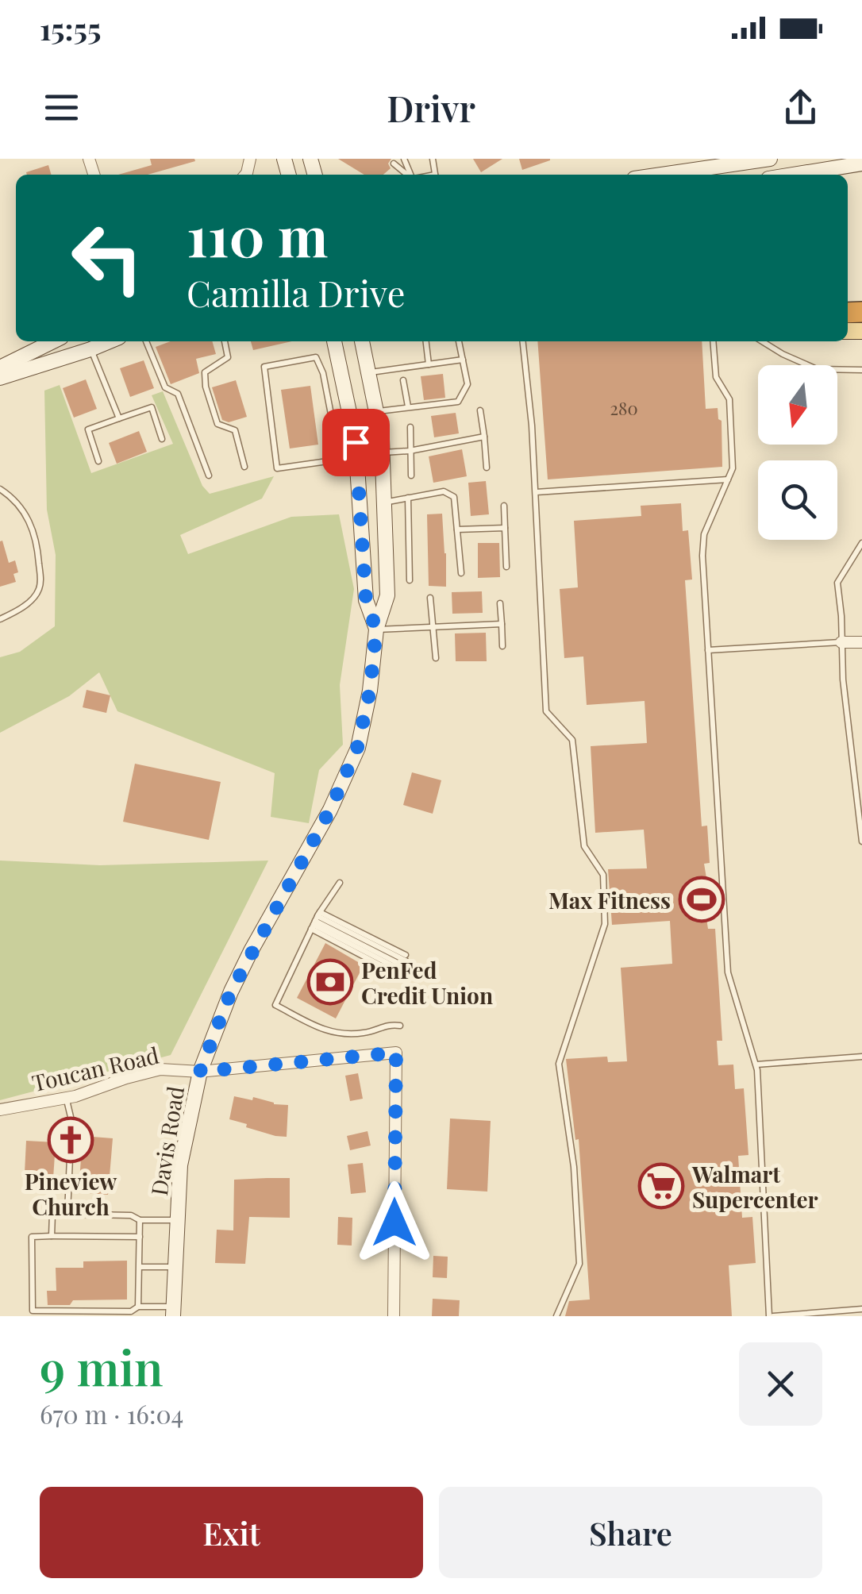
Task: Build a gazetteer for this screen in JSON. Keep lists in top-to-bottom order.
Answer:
{
  "streets": {
    "main road": ["Davis Road"],
    "street": ["Toucan Road"]
  },
  "crossings": [
    ["Toucan Road", "Davis Road"]
  ],
  "places": {
    "sports": ["Max Fitness"],
    "bank": ["PenFed Credit Union"],
    "church": ["Pineview Church"],
    "supermarket": ["Walmart Supercenter"]
  },
  "house_numbers": ["280"],
  "north": "bottom",
  "page": {
    "status": "15:55",
    "header": "Drivr",
    "turn": ["110 m", "Camilla Drive"],
    "heading": ["9 min", "670 m · 16:04"],
    "buttons": ["Exit", "Share"]
  }
}
